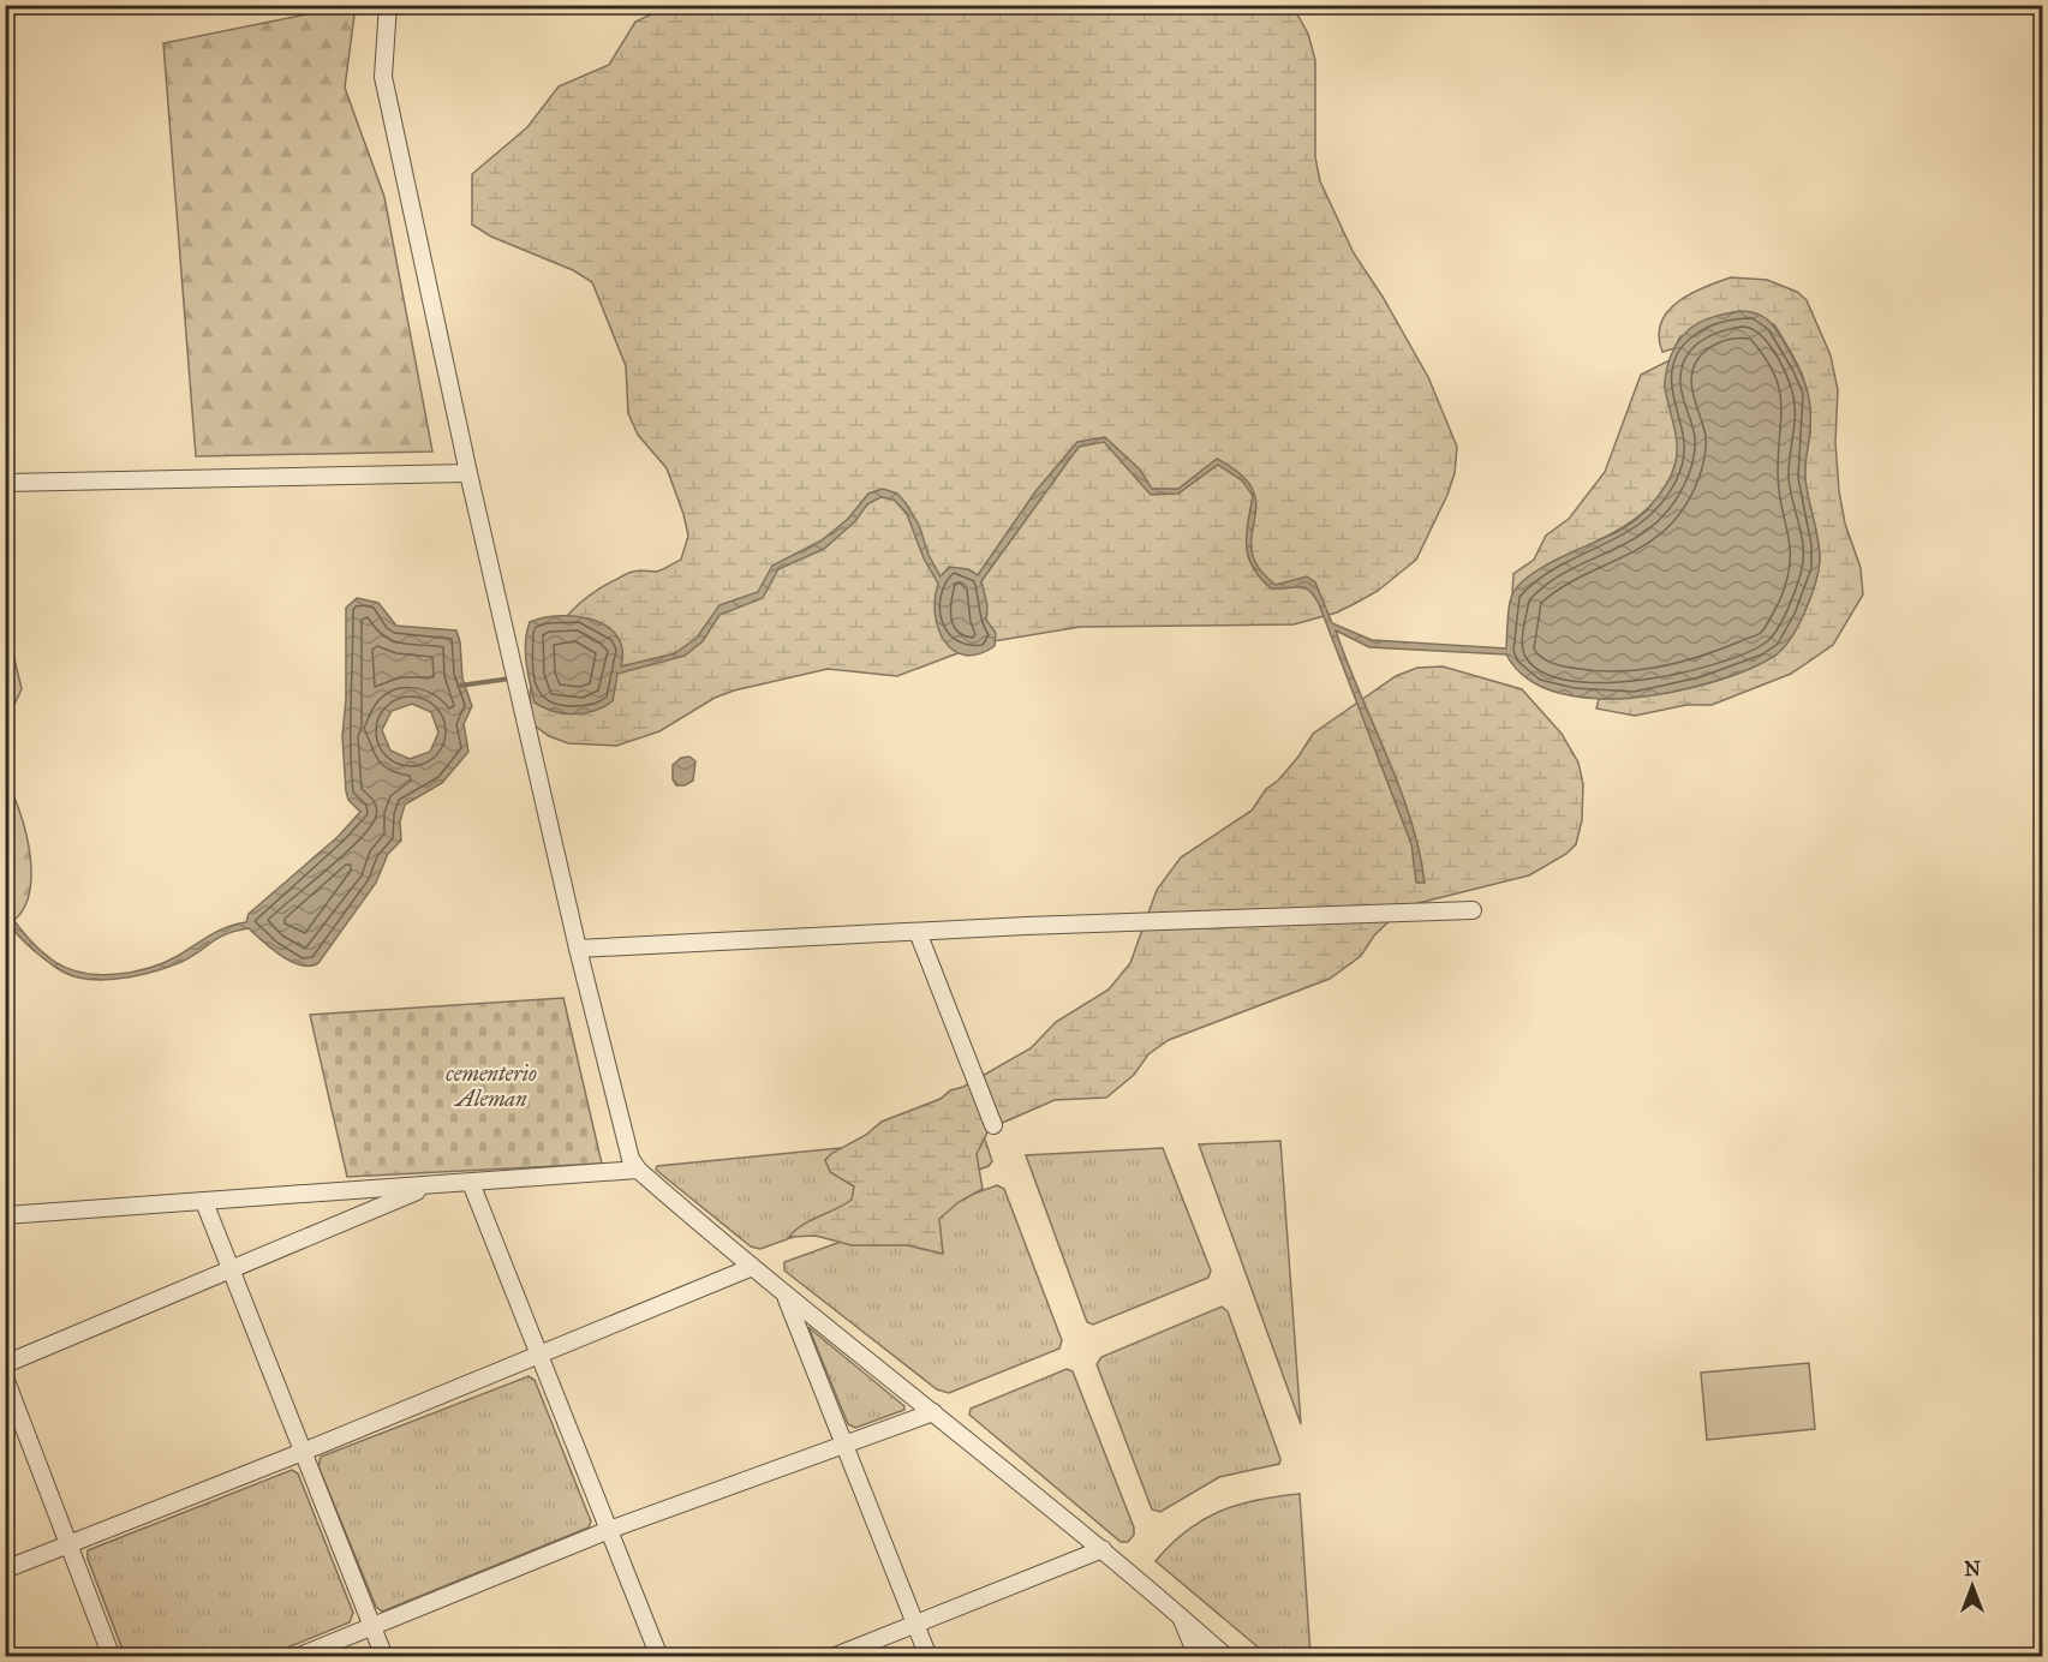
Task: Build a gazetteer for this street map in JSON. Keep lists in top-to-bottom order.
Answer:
{
  "parks": ["cementerio Aleman"],
  "north": "top"
}
